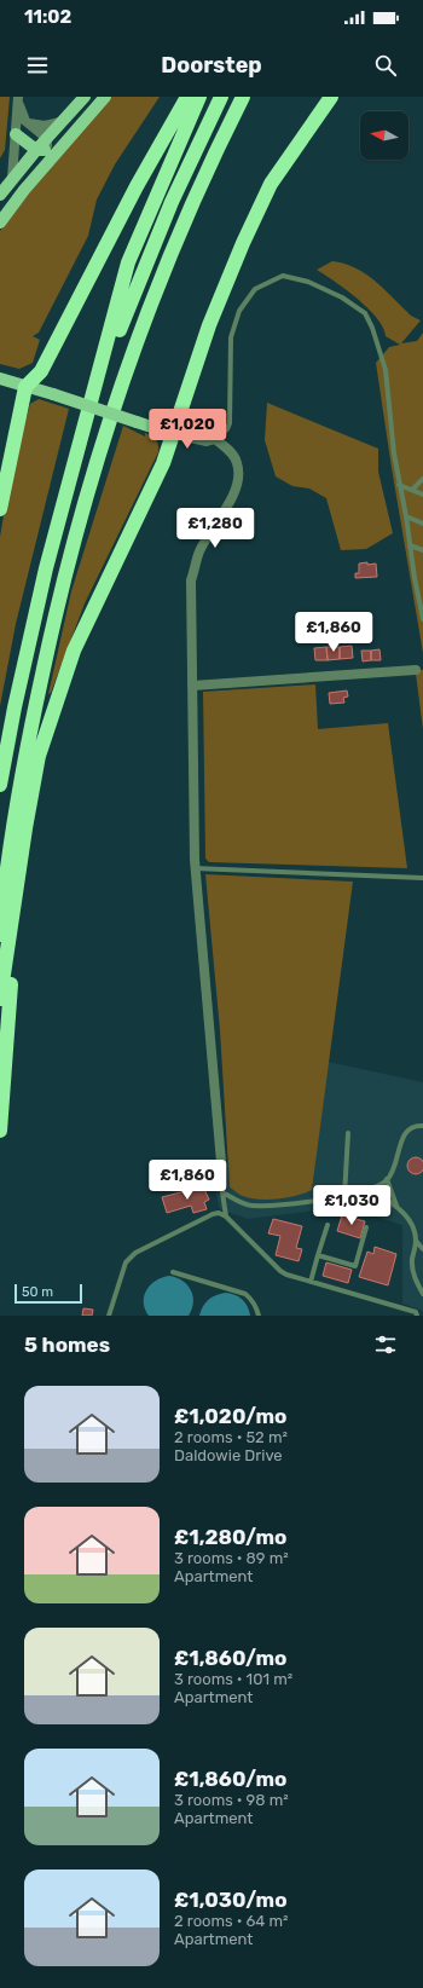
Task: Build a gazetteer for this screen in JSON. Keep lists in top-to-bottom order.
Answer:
{
  "scale_bar": "50 m",
  "north": "left",
  "page": {
    "status": "11:02",
    "header": "Doorstep",
    "price": [
      "£1,020",
      "£1,280",
      "£1,860",
      "£1,860",
      "£1,030"
    ],
    "scale": "50 m",
    "heading": "5 homes",
    "list": [
      {
        "name": "£1,020/mo",
        "note": "2 rooms · 52 m² · Daldowie Drive"
      },
      {
        "name": "£1,280/mo",
        "note": "3 rooms · 89 m² · Apartment"
      },
      {
        "name": "£1,860/mo",
        "note": "3 rooms · 101 m² · Apartment"
      },
      {
        "name": "£1,860/mo",
        "note": "3 rooms · 98 m² · Apartment"
      },
      {
        "name": "£1,030/mo",
        "note": "2 rooms · 64 m² · Apartment"
      }
    ]
  }
}
